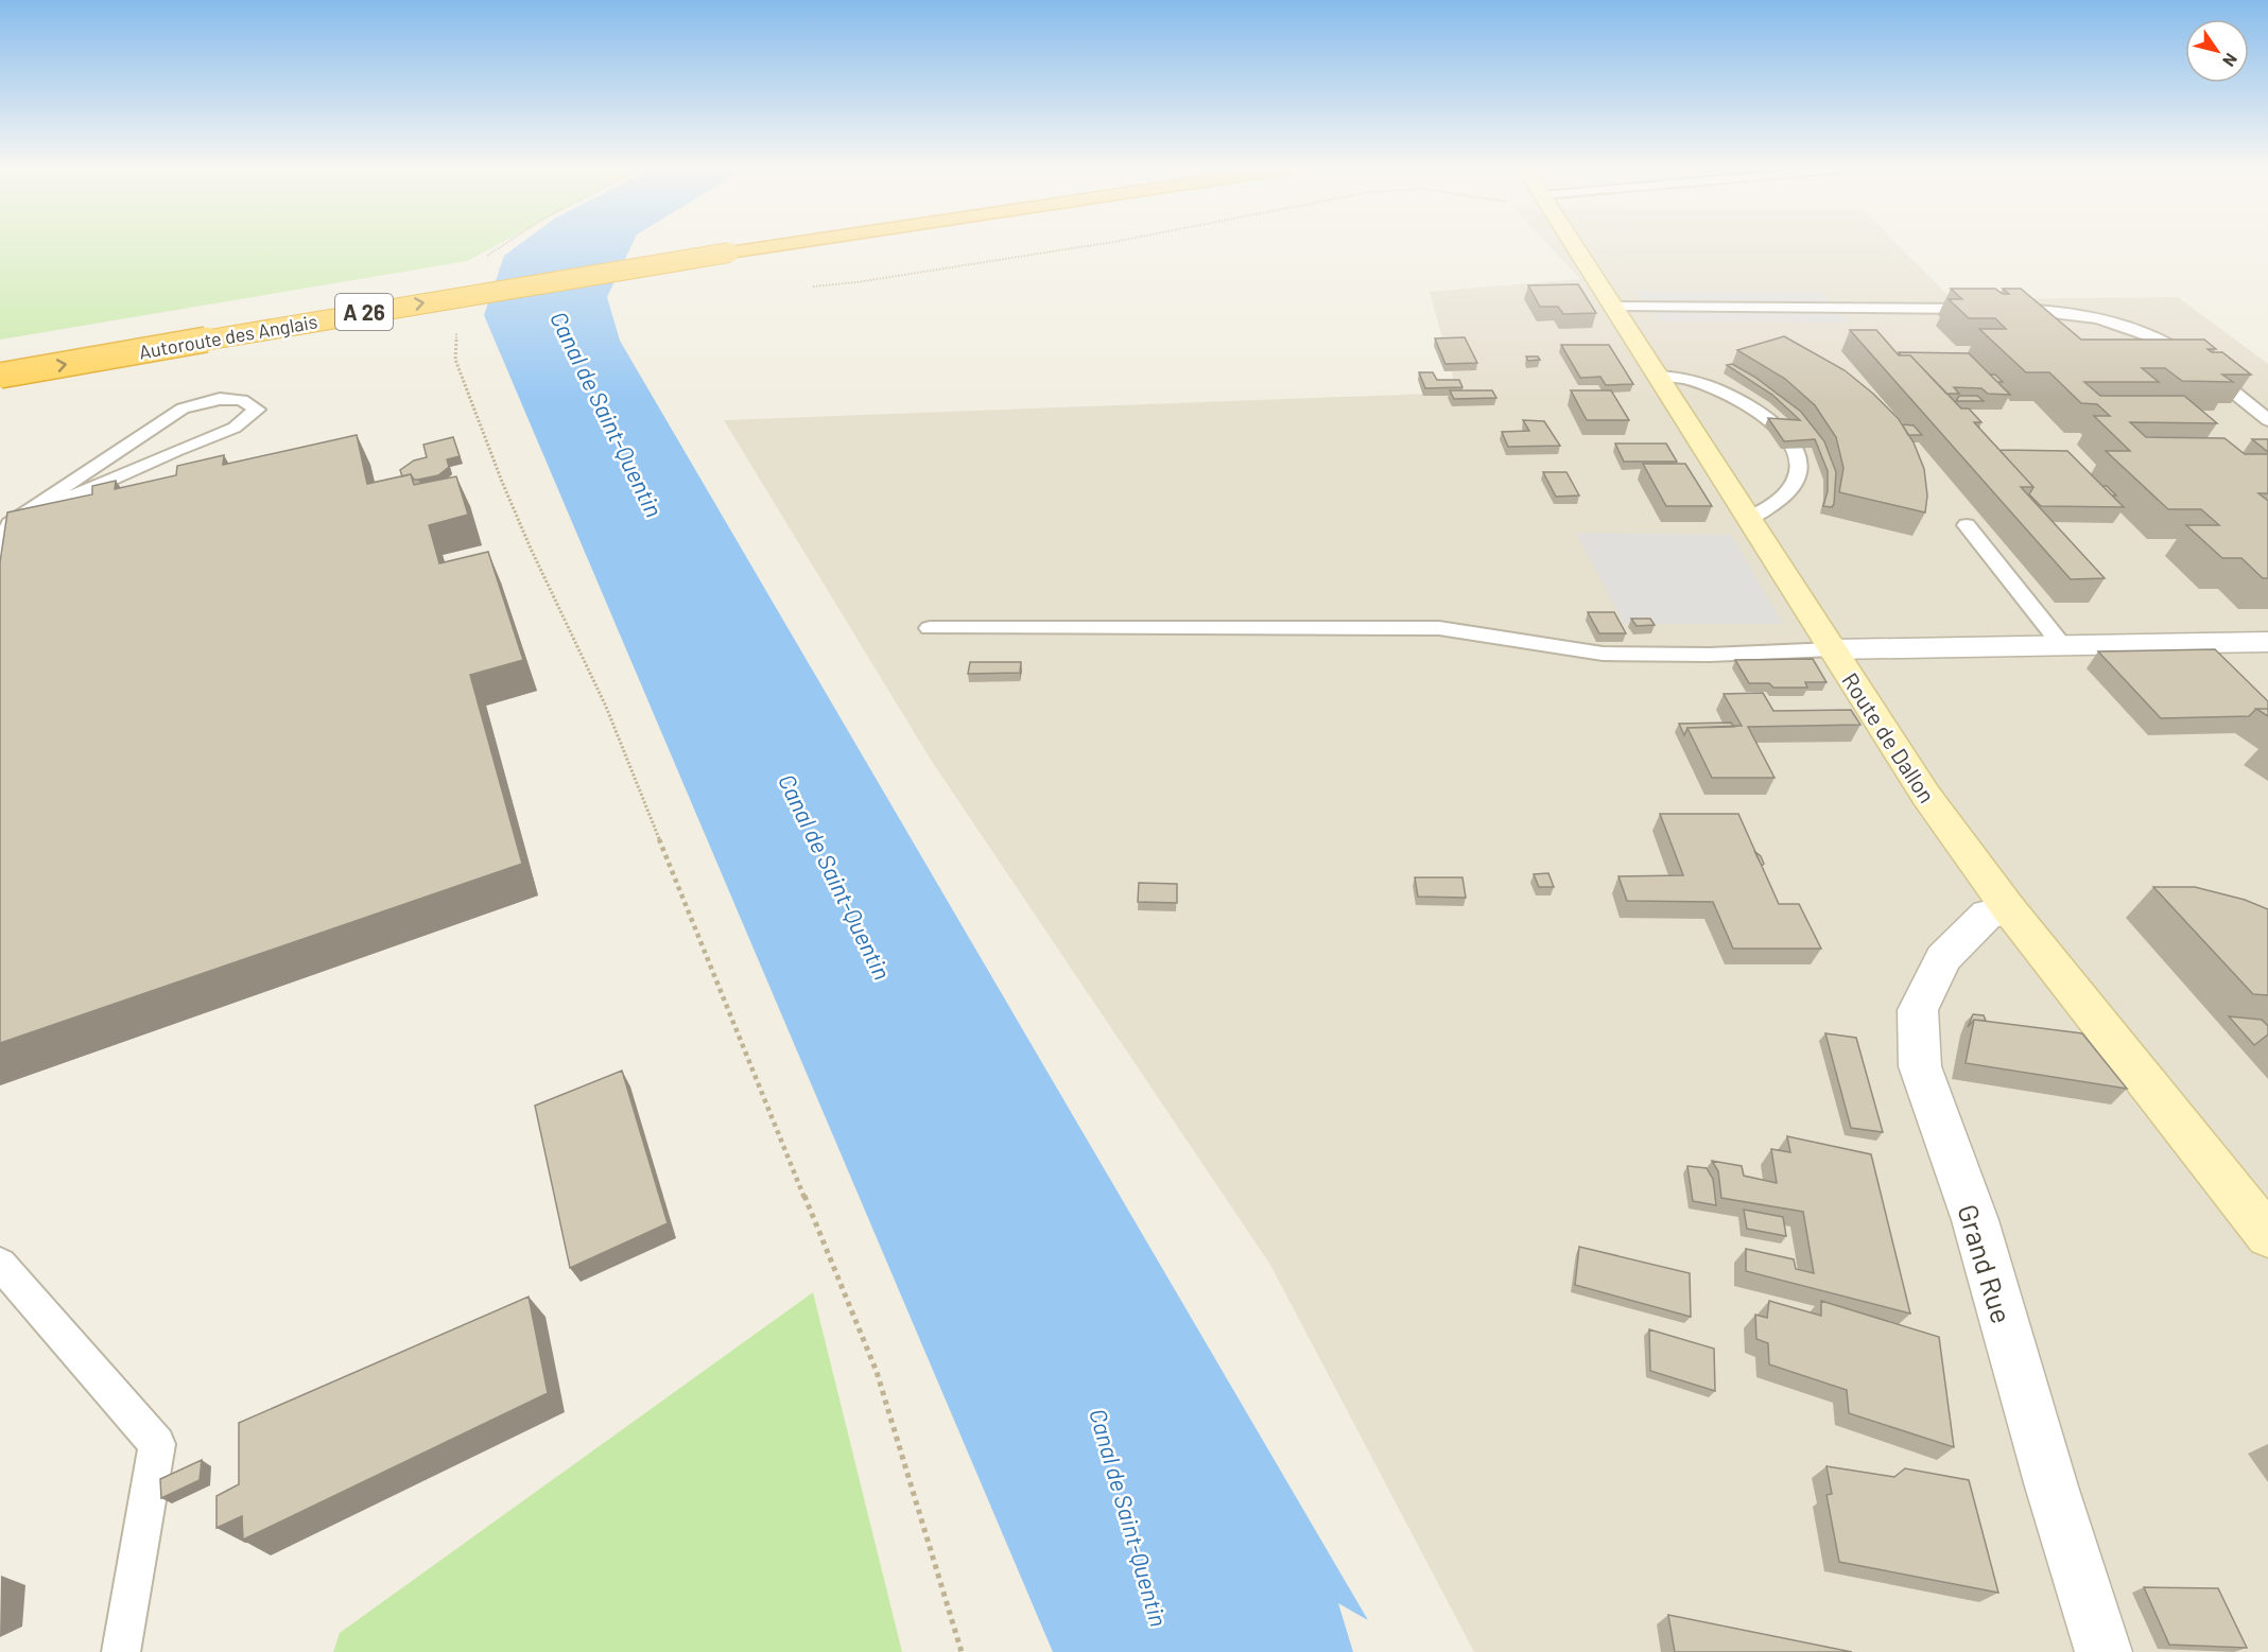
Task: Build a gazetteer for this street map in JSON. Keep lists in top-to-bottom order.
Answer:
{
  "streets": {
    "highway": ["A 26", "Autoroute des Anglais"],
    "street": ["Route de Dallon", "Grand Rue"]
  },
  "crossings": [
    ["Route de Dallon", "Grand Rue"]
  ],
  "one_way": ["Autoroute des Anglais"],
  "water": ["Canal de Saint-Quentin"],
  "north": "bottom right"
}
